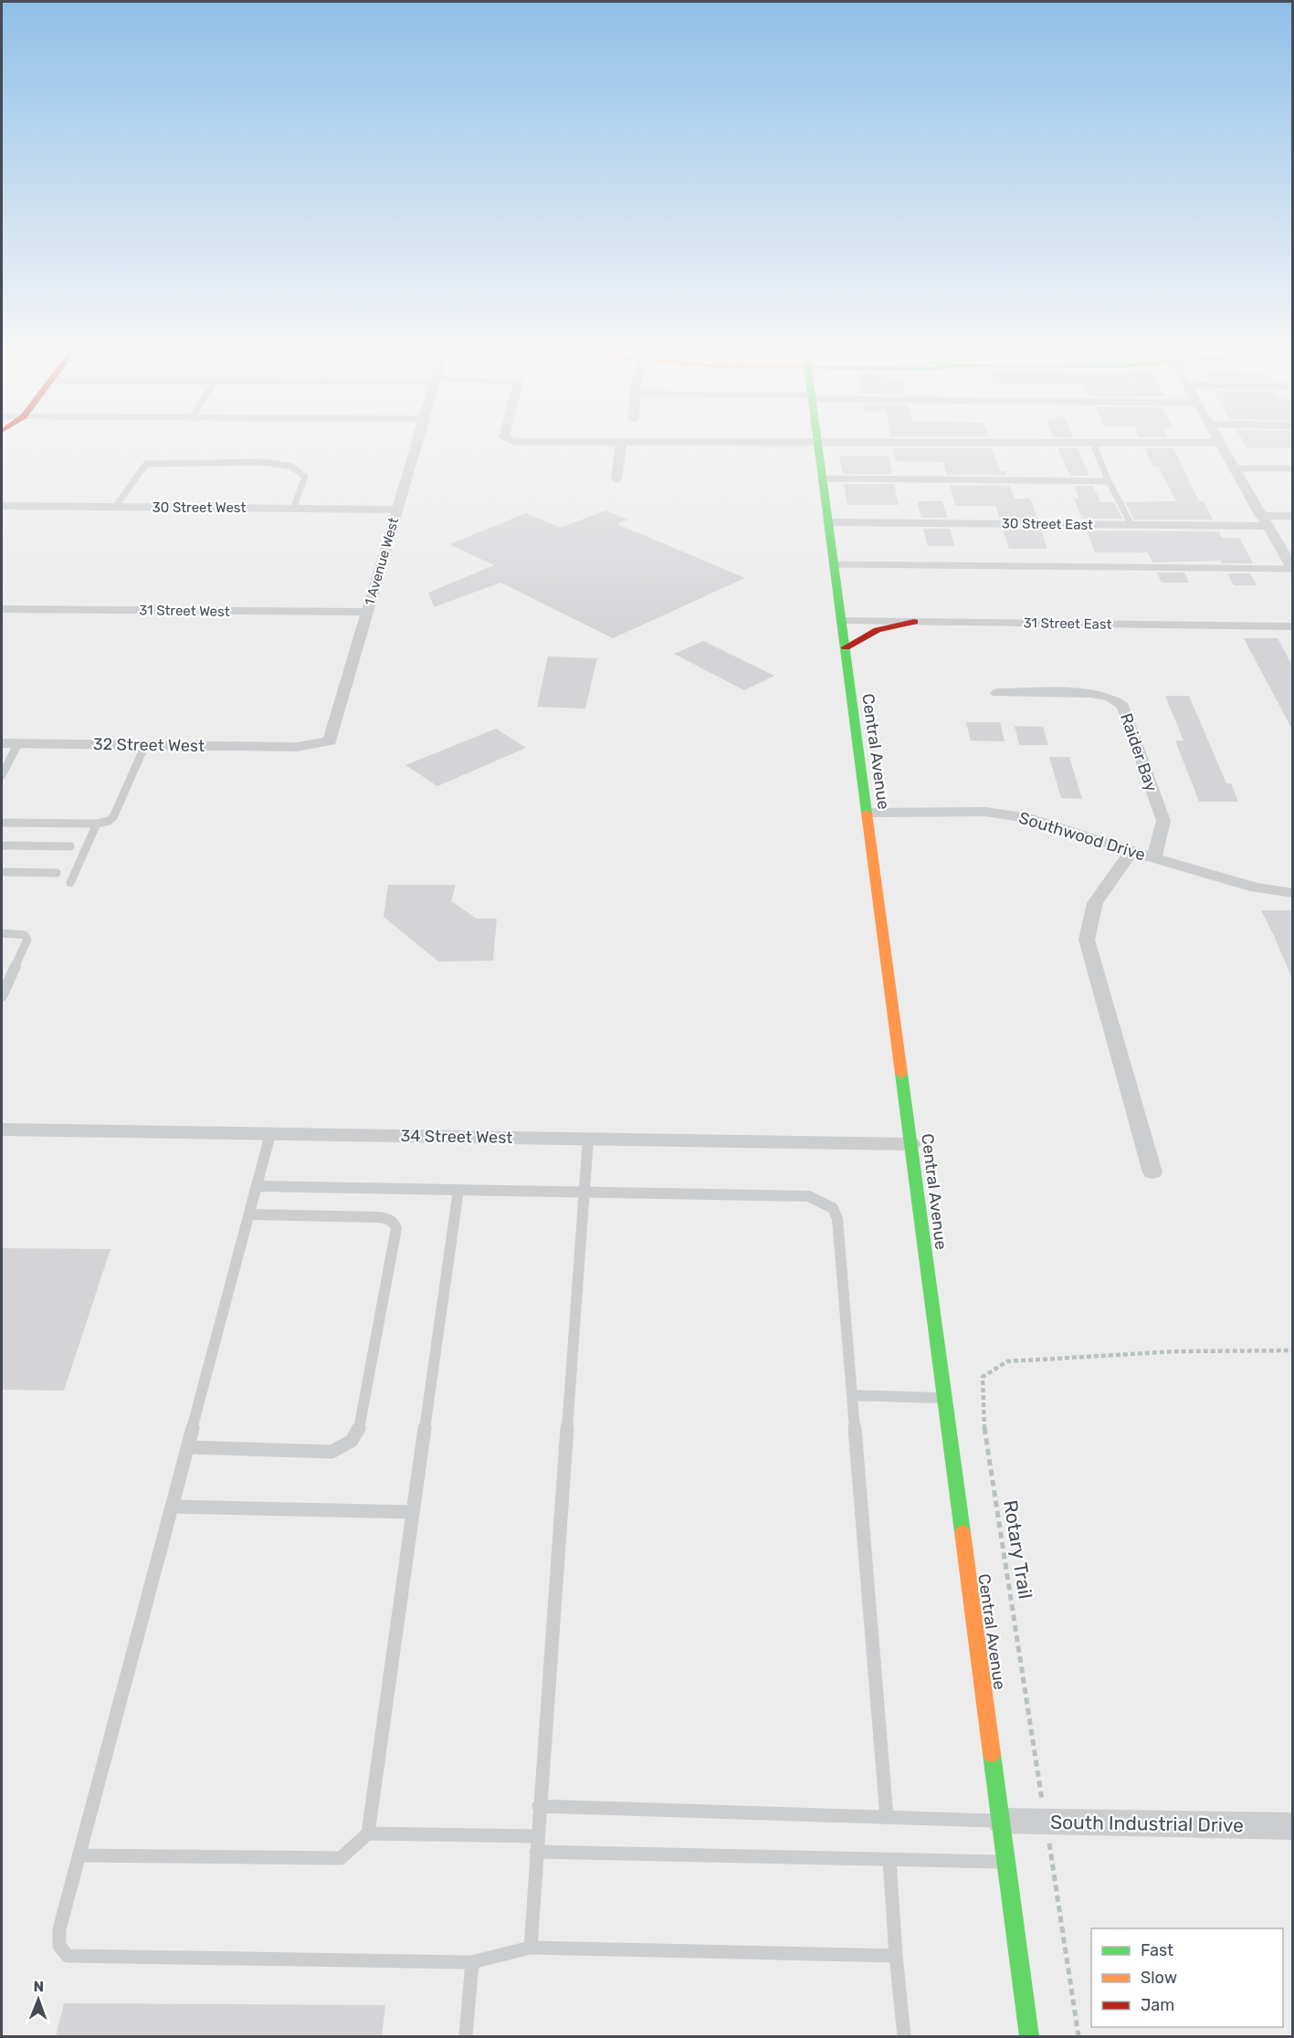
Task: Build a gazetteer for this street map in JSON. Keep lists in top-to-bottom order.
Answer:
{
  "streets": {
    "main road": ["Central Avenue"],
    "street": [
      "30 Street West",
      "30 Street East",
      "1 Avenue West",
      "31 Street West",
      "31 Street East",
      "32 Street West",
      "Raider Bay",
      "Southwood Drive",
      "34 Street West",
      "South Industrial Drive"
    ],
    "path": ["Rotary Trail"]
  },
  "crossings": [
    ["30 Street West", "1 Avenue West"],
    ["30 Street East", "Central Avenue"],
    ["1 Avenue West", "31 Street West"],
    ["1 Avenue West", "32 Street West"],
    ["31 Street East", "Central Avenue"],
    ["Central Avenue", "Southwood Drive"],
    ["Central Avenue", "34 Street West"],
    ["Central Avenue", "South Industrial Drive"],
    ["Raider Bay", "Southwood Drive"],
    ["Rotary Trail", "South Industrial Drive"]
  ],
  "legend": ["Fast", "Slow", "Jam"],
  "north": "top"
}
